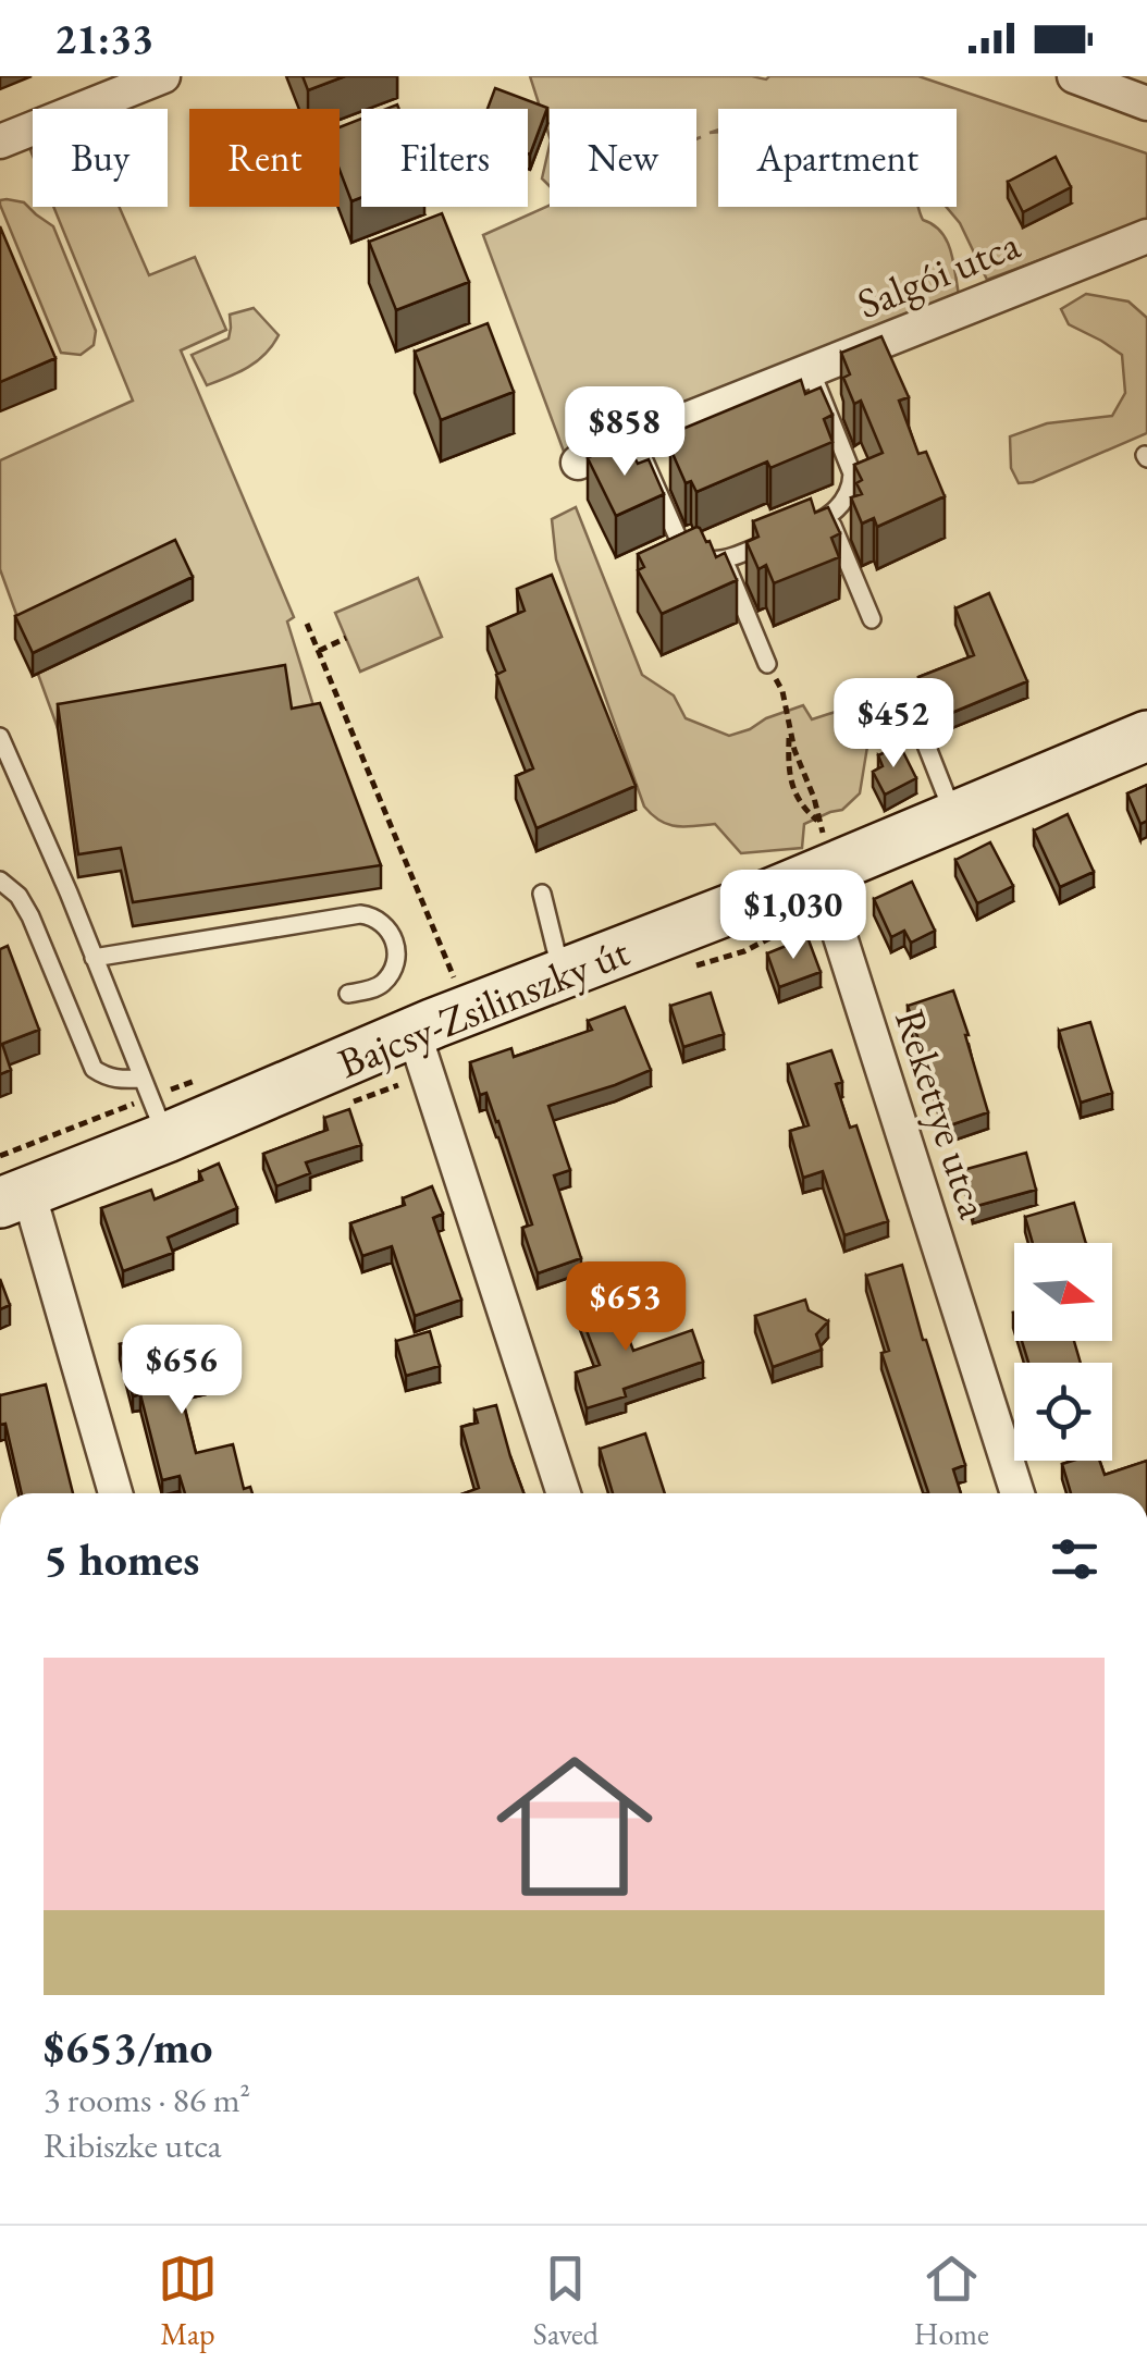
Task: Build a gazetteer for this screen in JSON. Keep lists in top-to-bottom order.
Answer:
{
  "streets": {
    "main road": ["Bajcsy-Zsilinszky út"],
    "street": ["Salgói utca", "Rekettye utca"]
  },
  "crossings": [
    ["Bajcsy-Zsilinszky út", "Rekettye utca"]
  ],
  "north": "right",
  "page": {
    "status": "21:33",
    "chip": [
      "Buy",
      "Rent",
      "Filters",
      "New",
      "Apartment"
    ],
    "price": [
      "$858",
      "$452",
      "$1,030",
      "$653",
      "$656"
    ],
    "heading": "5 homes",
    "list": [
      {
        "name": "$653/mo",
        "note": "3 rooms · 86 m² · Ribiszke utca"
      }
    ],
    "tabs": ["Map", "Saved", "Home"]
  }
}
